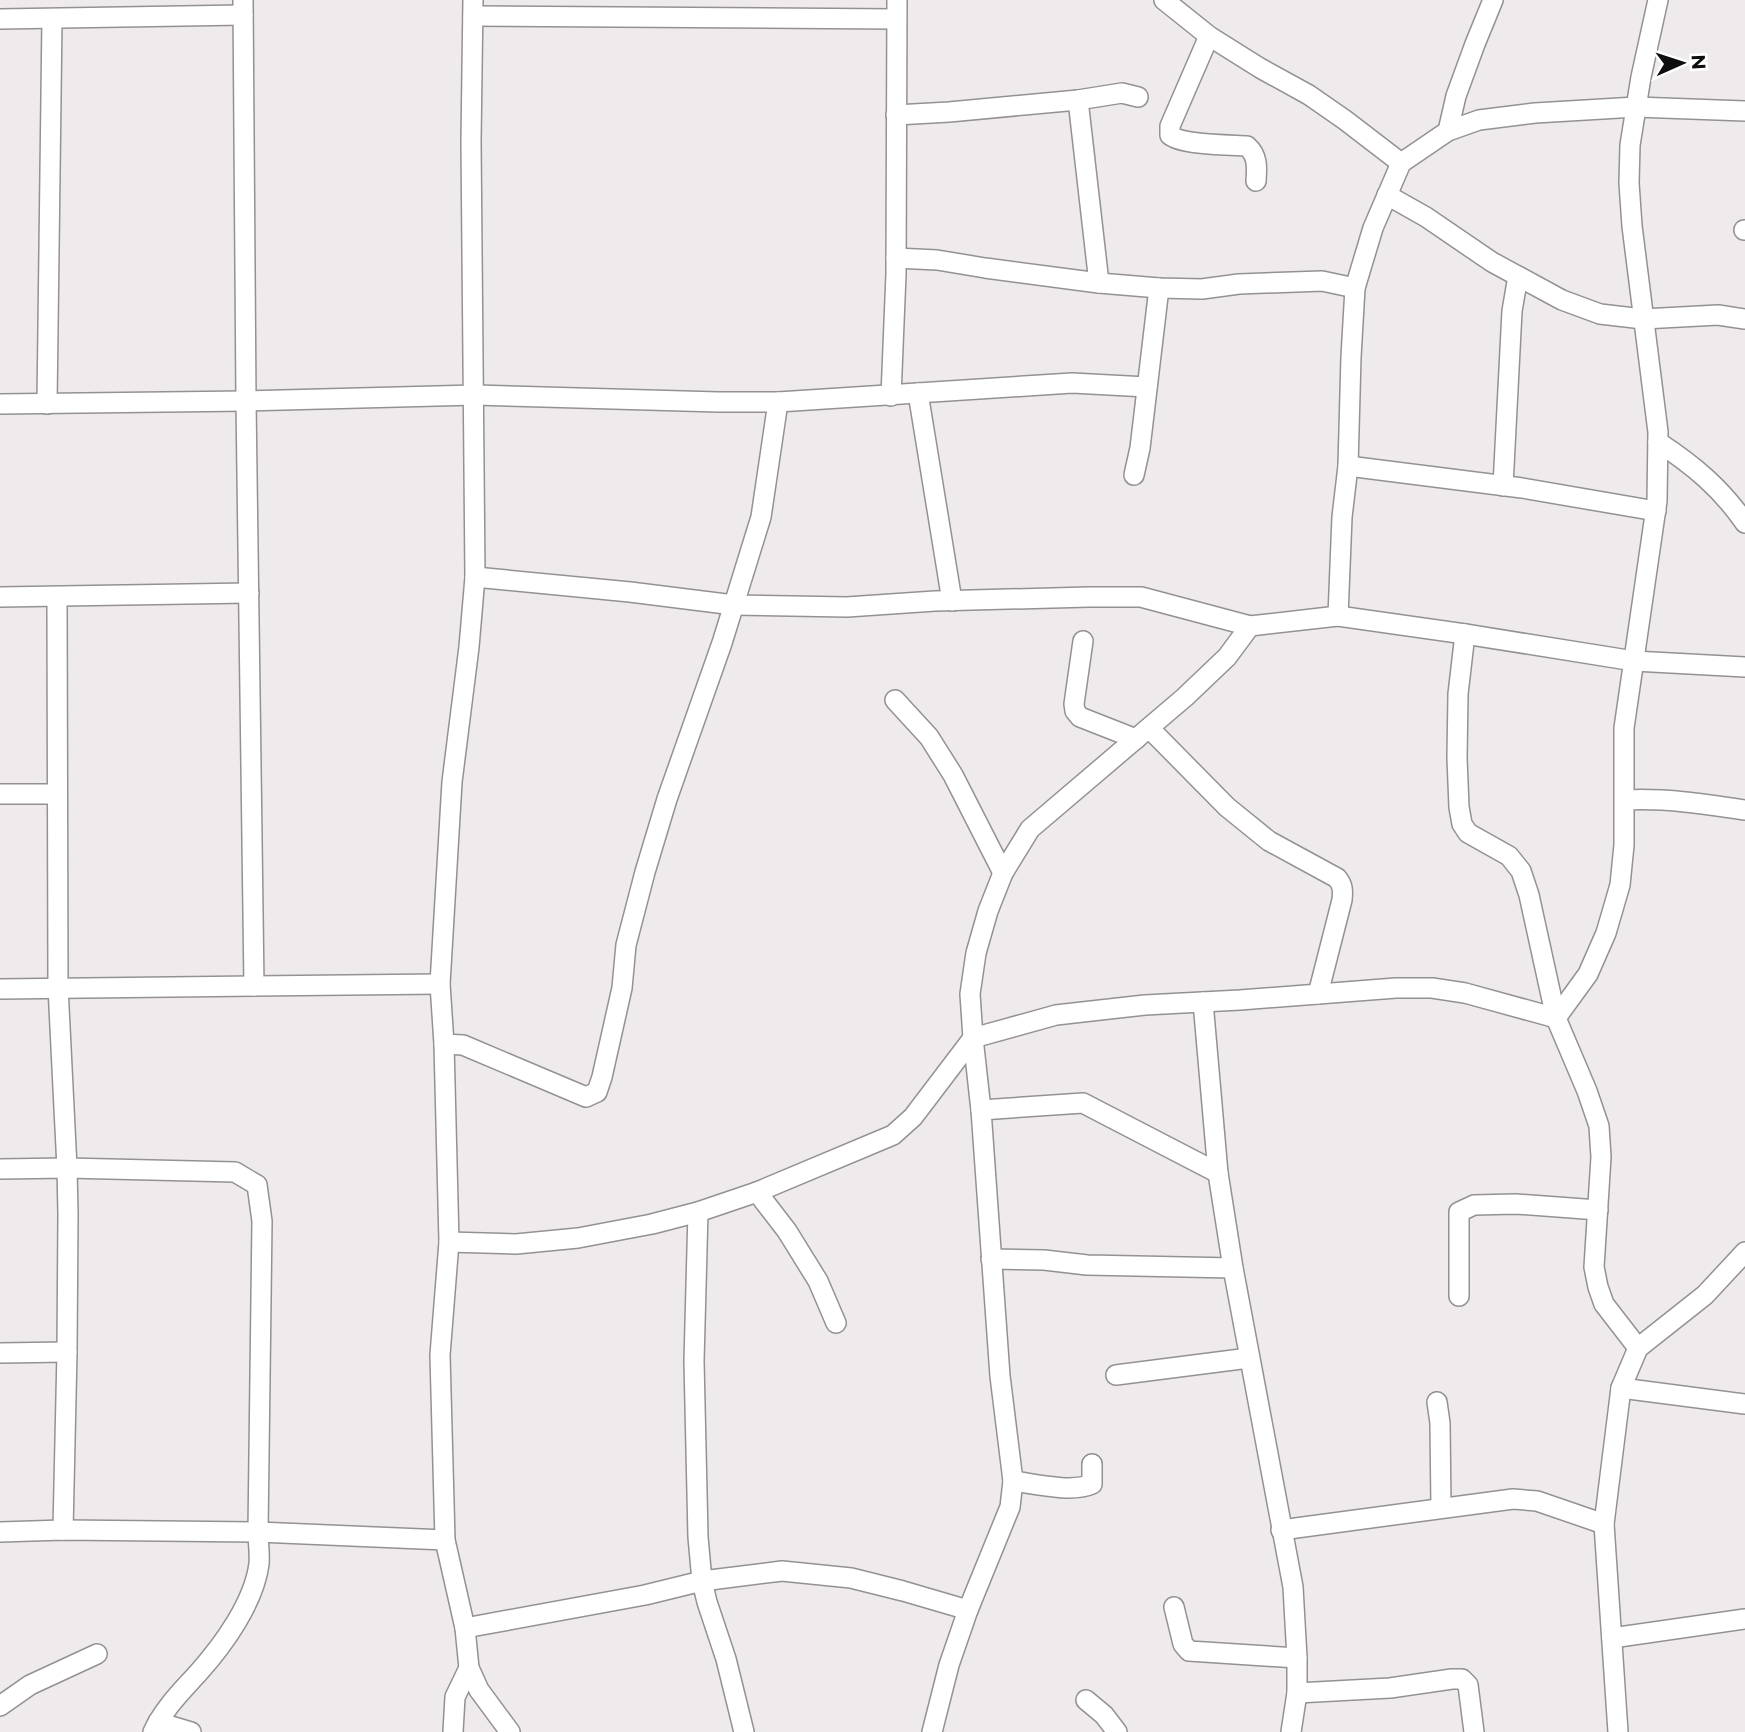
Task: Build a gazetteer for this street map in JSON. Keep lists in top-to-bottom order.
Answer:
{
  "north": "right"
}
